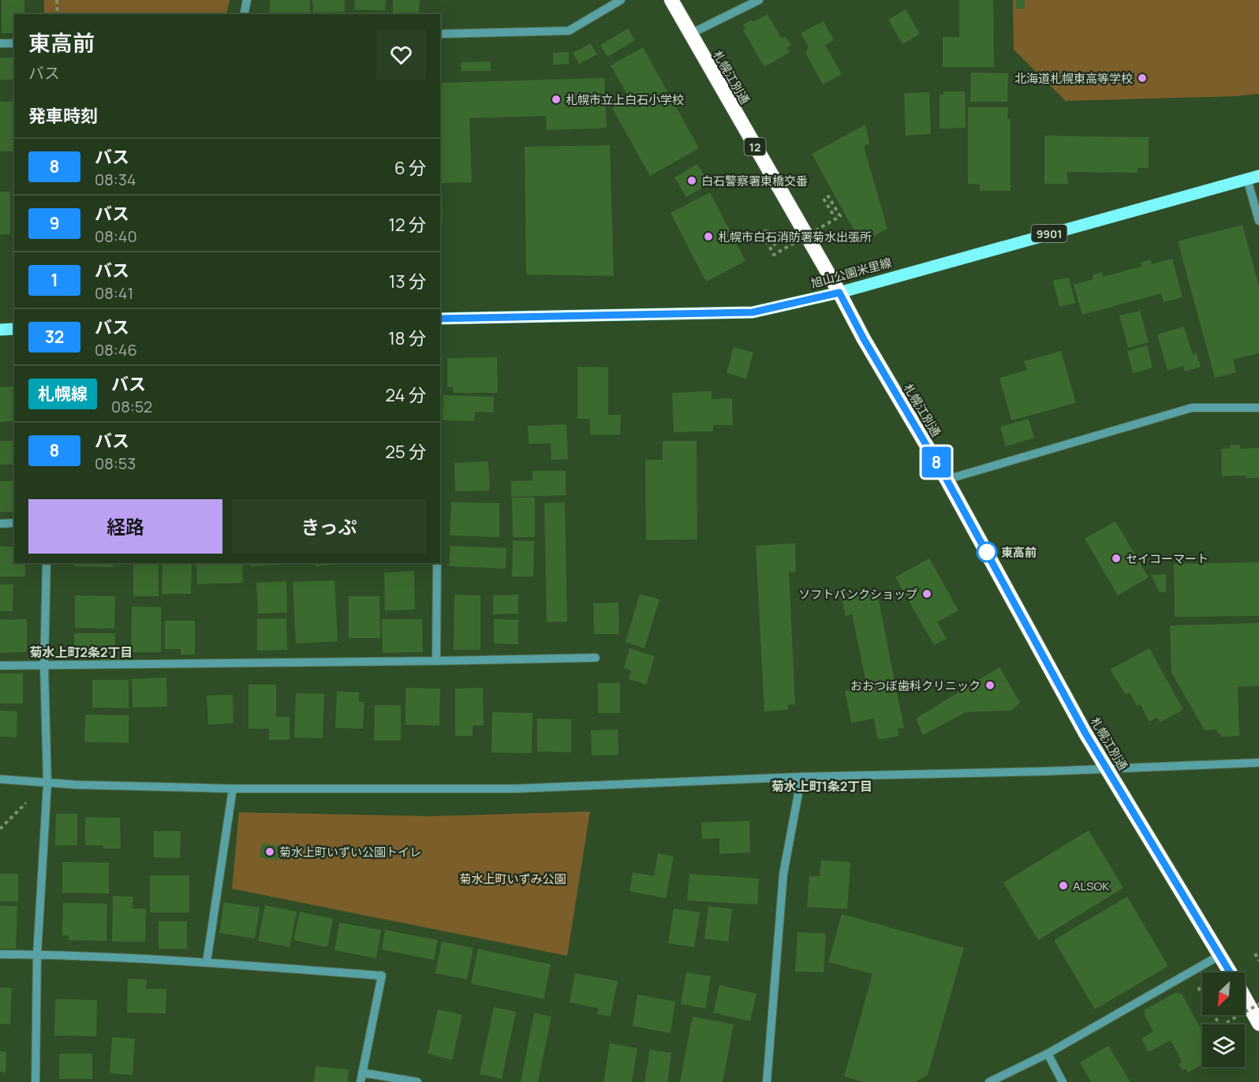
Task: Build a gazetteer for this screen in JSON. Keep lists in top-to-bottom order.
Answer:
{
  "streets": {
    "highway": ["札幌江別通", "12"],
    "main road": ["9901", "旭山公園米里線"]
  },
  "crossings": [
    ["札幌江別通", "旭山公園米里線"]
  ],
  "districts": ["菊水上町2条2丁目", "菊水上町1条2丁目"],
  "parks": ["菊水上町いずみ公園"],
  "places": [
    "北海道札幌東高等学校",
    "札幌市立上白石小学校",
    "白石警察署東橋交番",
    "札幌市白石消防署菊水出張所",
    "東高前",
    "セイコーマート",
    "ソフトバンクショップ",
    "おおつぼ歯科クリニック",
    "菊水上町いずい公園トイレ",
    "ALSOK"
  ],
  "lines": ["bus line 8"],
  "north": "bottom left",
  "page": {
    "on_map": "8",
    "heading": [
      ["東高前", "バス"],
      "発車時刻"
    ],
    "list": [
      {
        "mark": "8",
        "name": "バス",
        "note": "08:34",
        "value": "6 分"
      },
      {
        "mark": "9",
        "name": "バス",
        "note": "08:40",
        "value": "12 分"
      },
      {
        "mark": "1",
        "name": "バス",
        "note": "08:41",
        "value": "13 分"
      },
      {
        "mark": "32",
        "name": "バス",
        "note": "08:46",
        "value": "18 分"
      },
      {
        "mark": "札幌線",
        "name": "バス",
        "note": "08:52",
        "value": "24 分"
      },
      {
        "mark": "8",
        "name": "バス",
        "note": "08:53",
        "value": "25 分"
      }
    ],
    "buttons": ["経路", "きっぷ"]
  }
}
